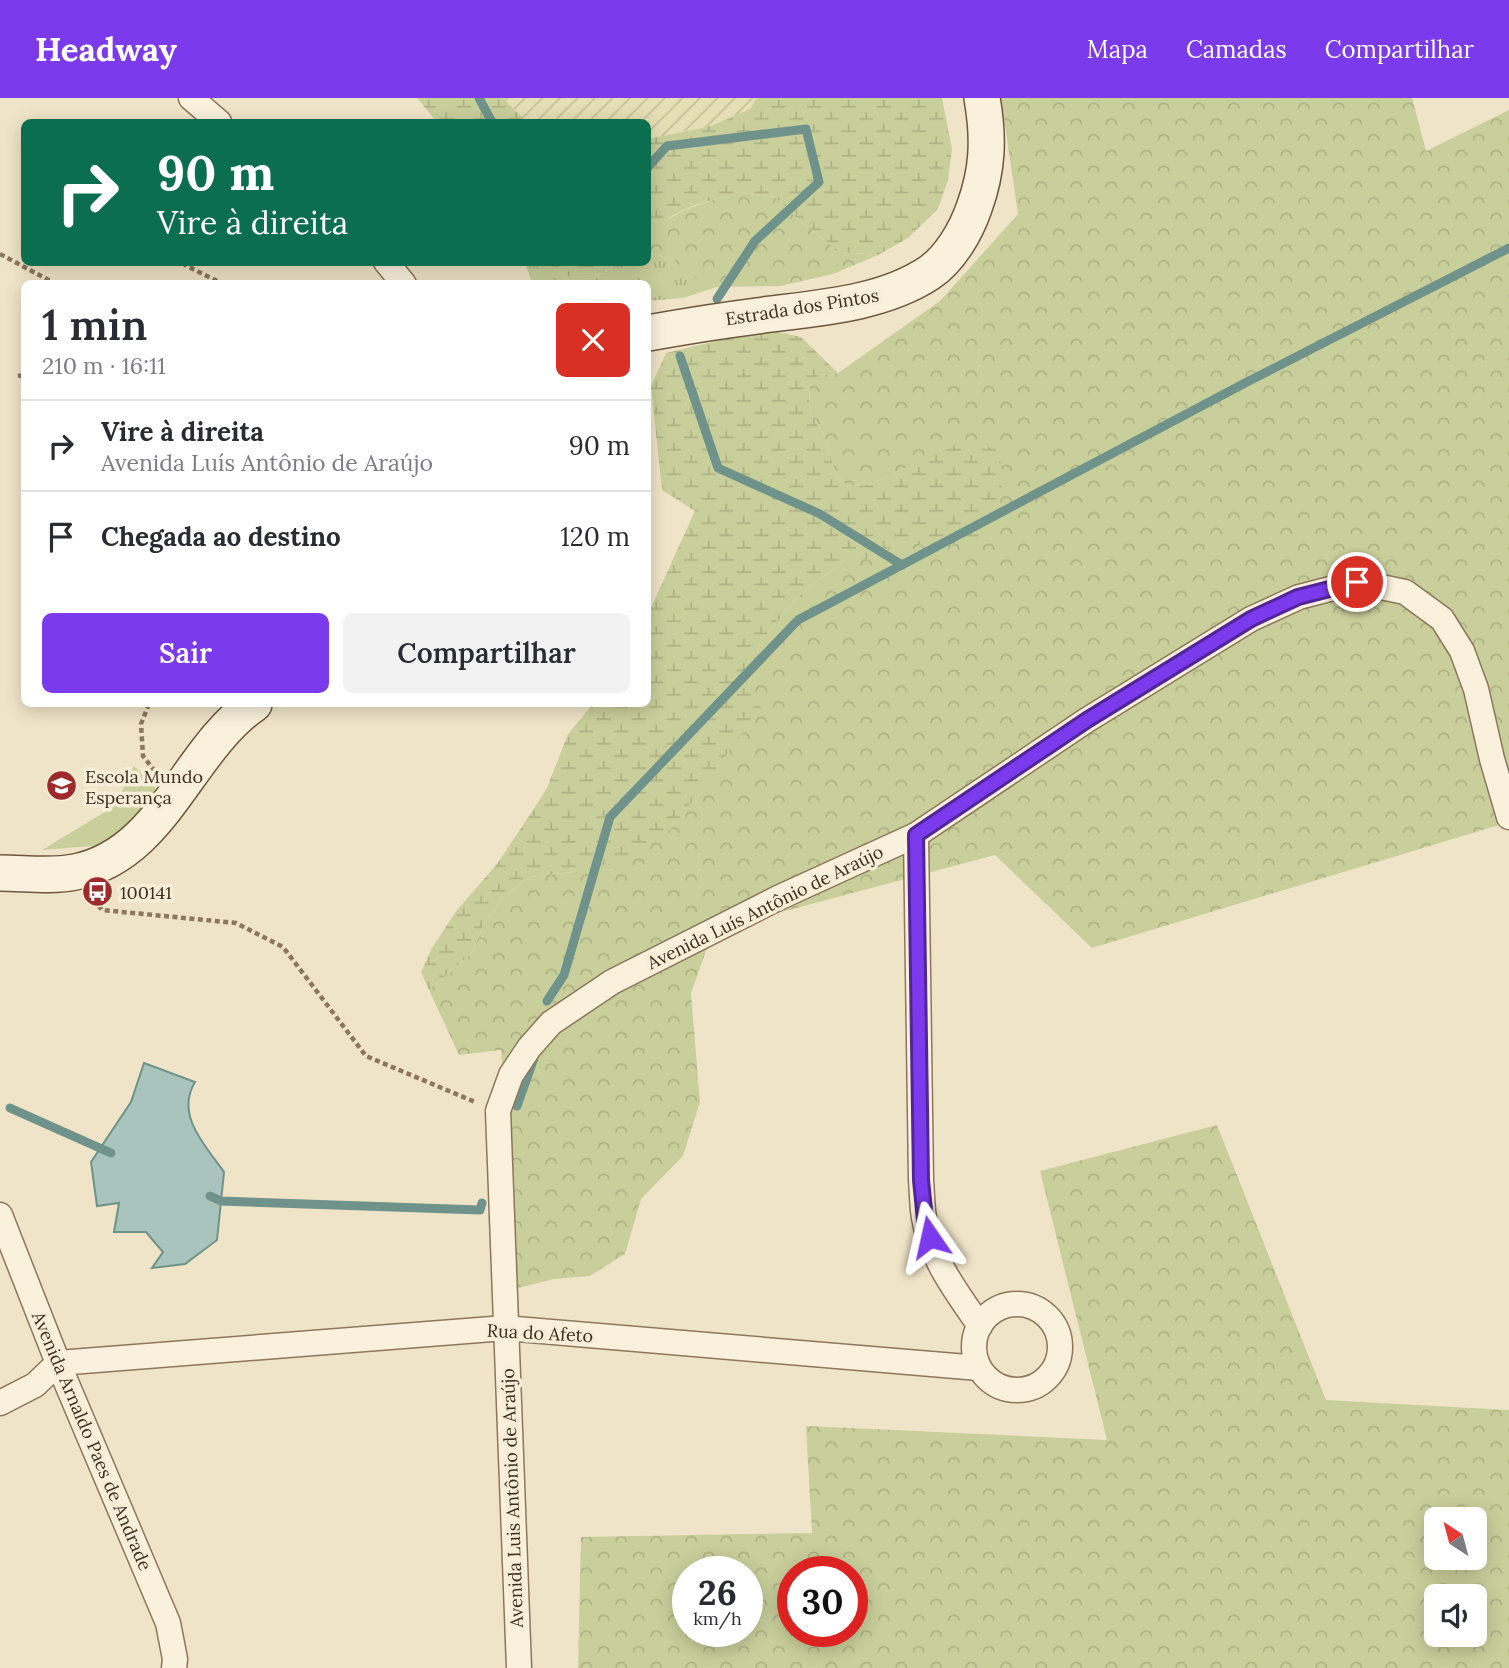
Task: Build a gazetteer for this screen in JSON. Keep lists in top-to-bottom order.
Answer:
{
  "streets": {
    "street": [
      "Estrada dos Pintos",
      "Avenida Luís Antônio de Araújo",
      "Rua do Afeto",
      "Avenida Arnaldo Paes de Andrade",
      "Avenida Luis Antônio de Araújo"
    ]
  },
  "crossings": [
    ["Avenida Luís Antônio de Araújo", "Rua do Afeto"],
    ["Avenida Luís Antônio de Araújo", "Avenida Luis Antônio de Araújo"],
    ["Rua do Afeto", "Avenida Arnaldo Paes de Andrade"],
    ["Rua do Afeto", "Avenida Luis Antônio de Araújo"]
  ],
  "places": {
    "school or university": ["Escola Mundo Esperança"],
    "bus stop": ["100141"]
  },
  "north": "top left",
  "page": {
    "header": "Headway",
    "nav": ["Mapa", "Camadas", "Compartilhar"],
    "turn": ["90 m", "Vire à direita"],
    "heading": ["1 min", "210 m · 16:11"],
    "list": [
      {
        "name": "Vire à direita",
        "note": "Avenida Luís Antônio de Araújo",
        "value": "90 m"
      },
      {
        "name": "Chegada ao destino",
        "value": "120 m"
      }
    ],
    "buttons": ["Sair", "Compartilhar"],
    "speed": "26 km/h",
    "limit": "30"
  }
}
